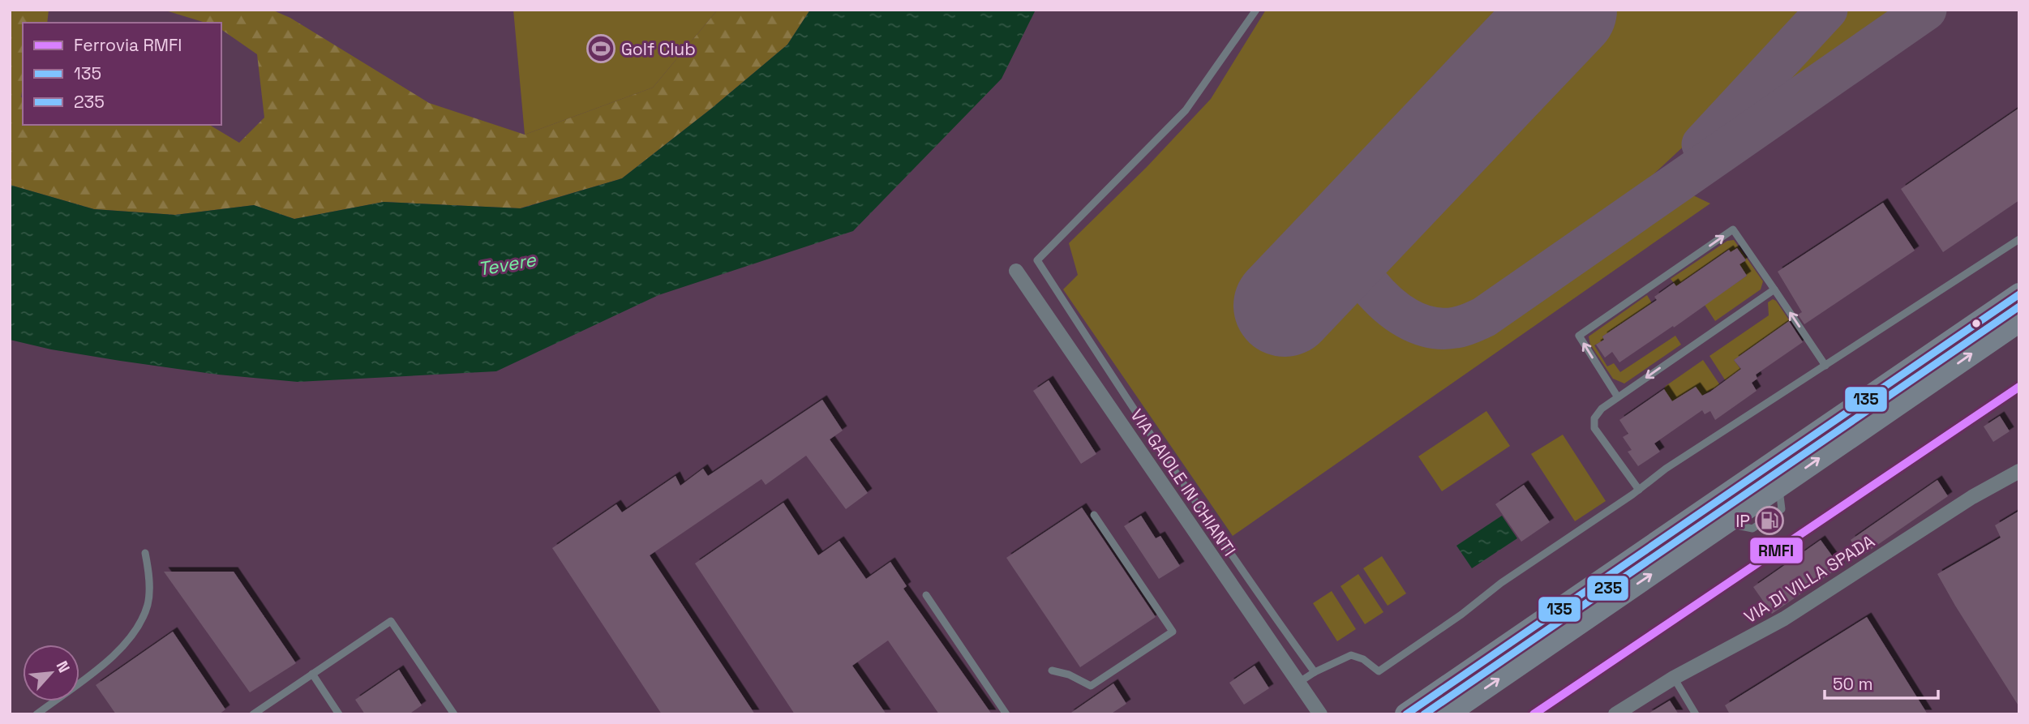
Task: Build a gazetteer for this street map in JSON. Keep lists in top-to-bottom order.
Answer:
{
  "streets": {
    "street": ["VIA GAIOLE IN CHIANTI", "VIA DI VILLA SPADA"]
  },
  "water": ["Tevere"],
  "places": {
    "sports": ["Golf Club"],
    "fuel station": ["IP"]
  },
  "lines": ["transit line 135", "transit line 235", "rail line RMFI"],
  "legend": ["Ferrovia RMFI", "135", "235"],
  "scale_bar": "50 m",
  "north": "top right"
}
